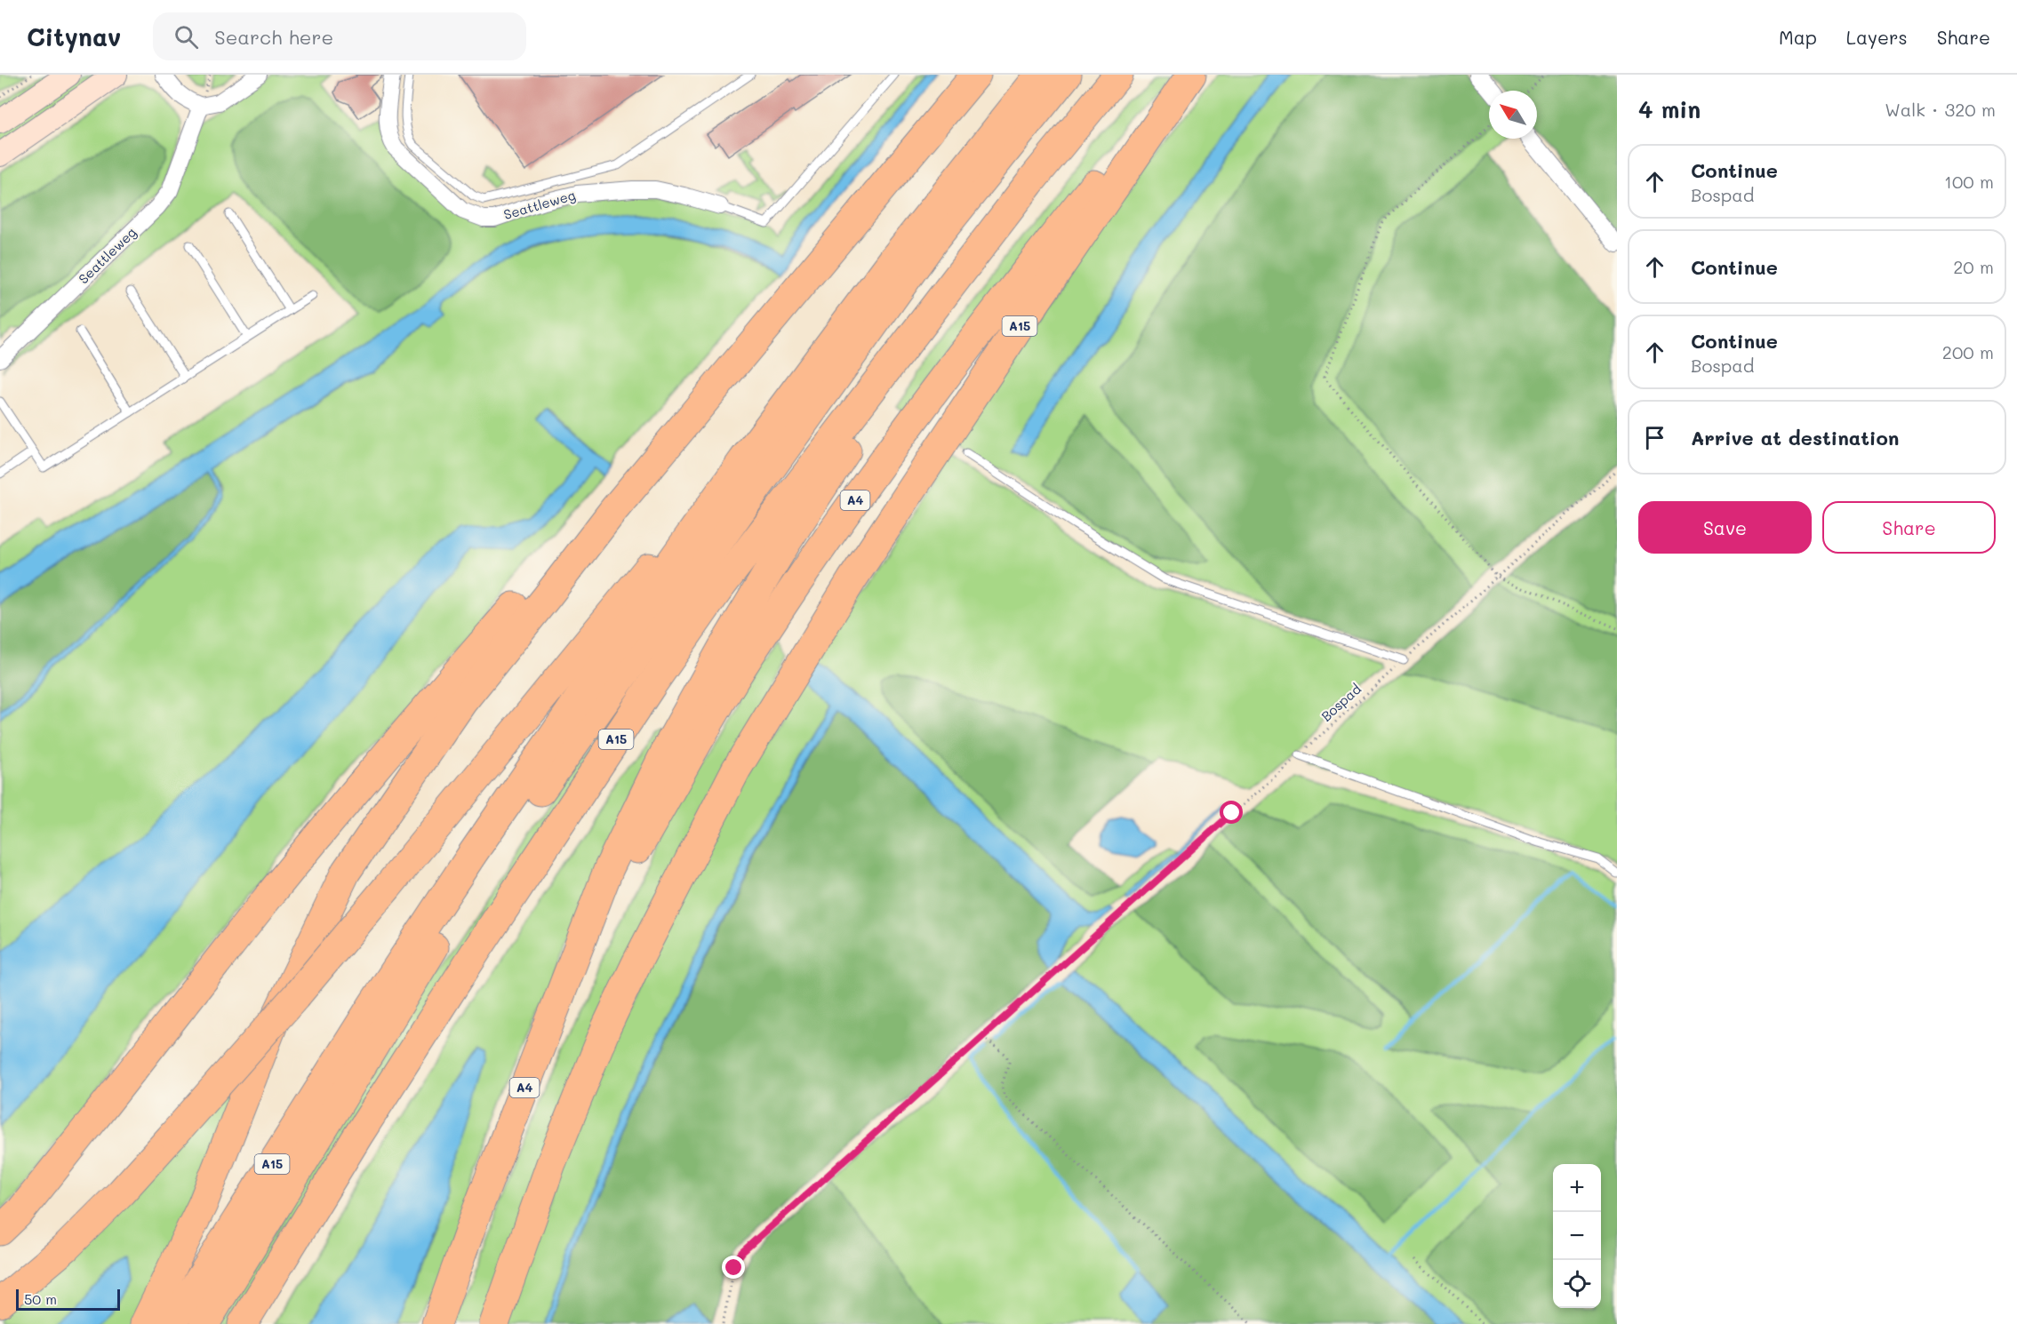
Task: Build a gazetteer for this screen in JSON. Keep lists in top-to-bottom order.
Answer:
{
  "streets": {
    "highway": ["A15", "A4"],
    "street": ["Seattleweg"],
    "path": ["Bospad"]
  },
  "crossings": [
    ["A15", "A4"]
  ],
  "scale_bar": "50 m",
  "north": "top left",
  "page": {
    "header": "Citynav",
    "search": "Search here",
    "nav": ["Map", "Layers", "Share"],
    "heading": ["4 min", "Walk · 320 m"],
    "list": [
      ["Continue", "Bospad", "100 m"],
      ["Continue", "20 m"],
      ["Continue", "Bospad", "200 m"],
      "Arrive at destination"
    ],
    "buttons": ["Save", "Share"],
    "map_buttons": ["+", "−"],
    "scale": "50 m"
  }
}
